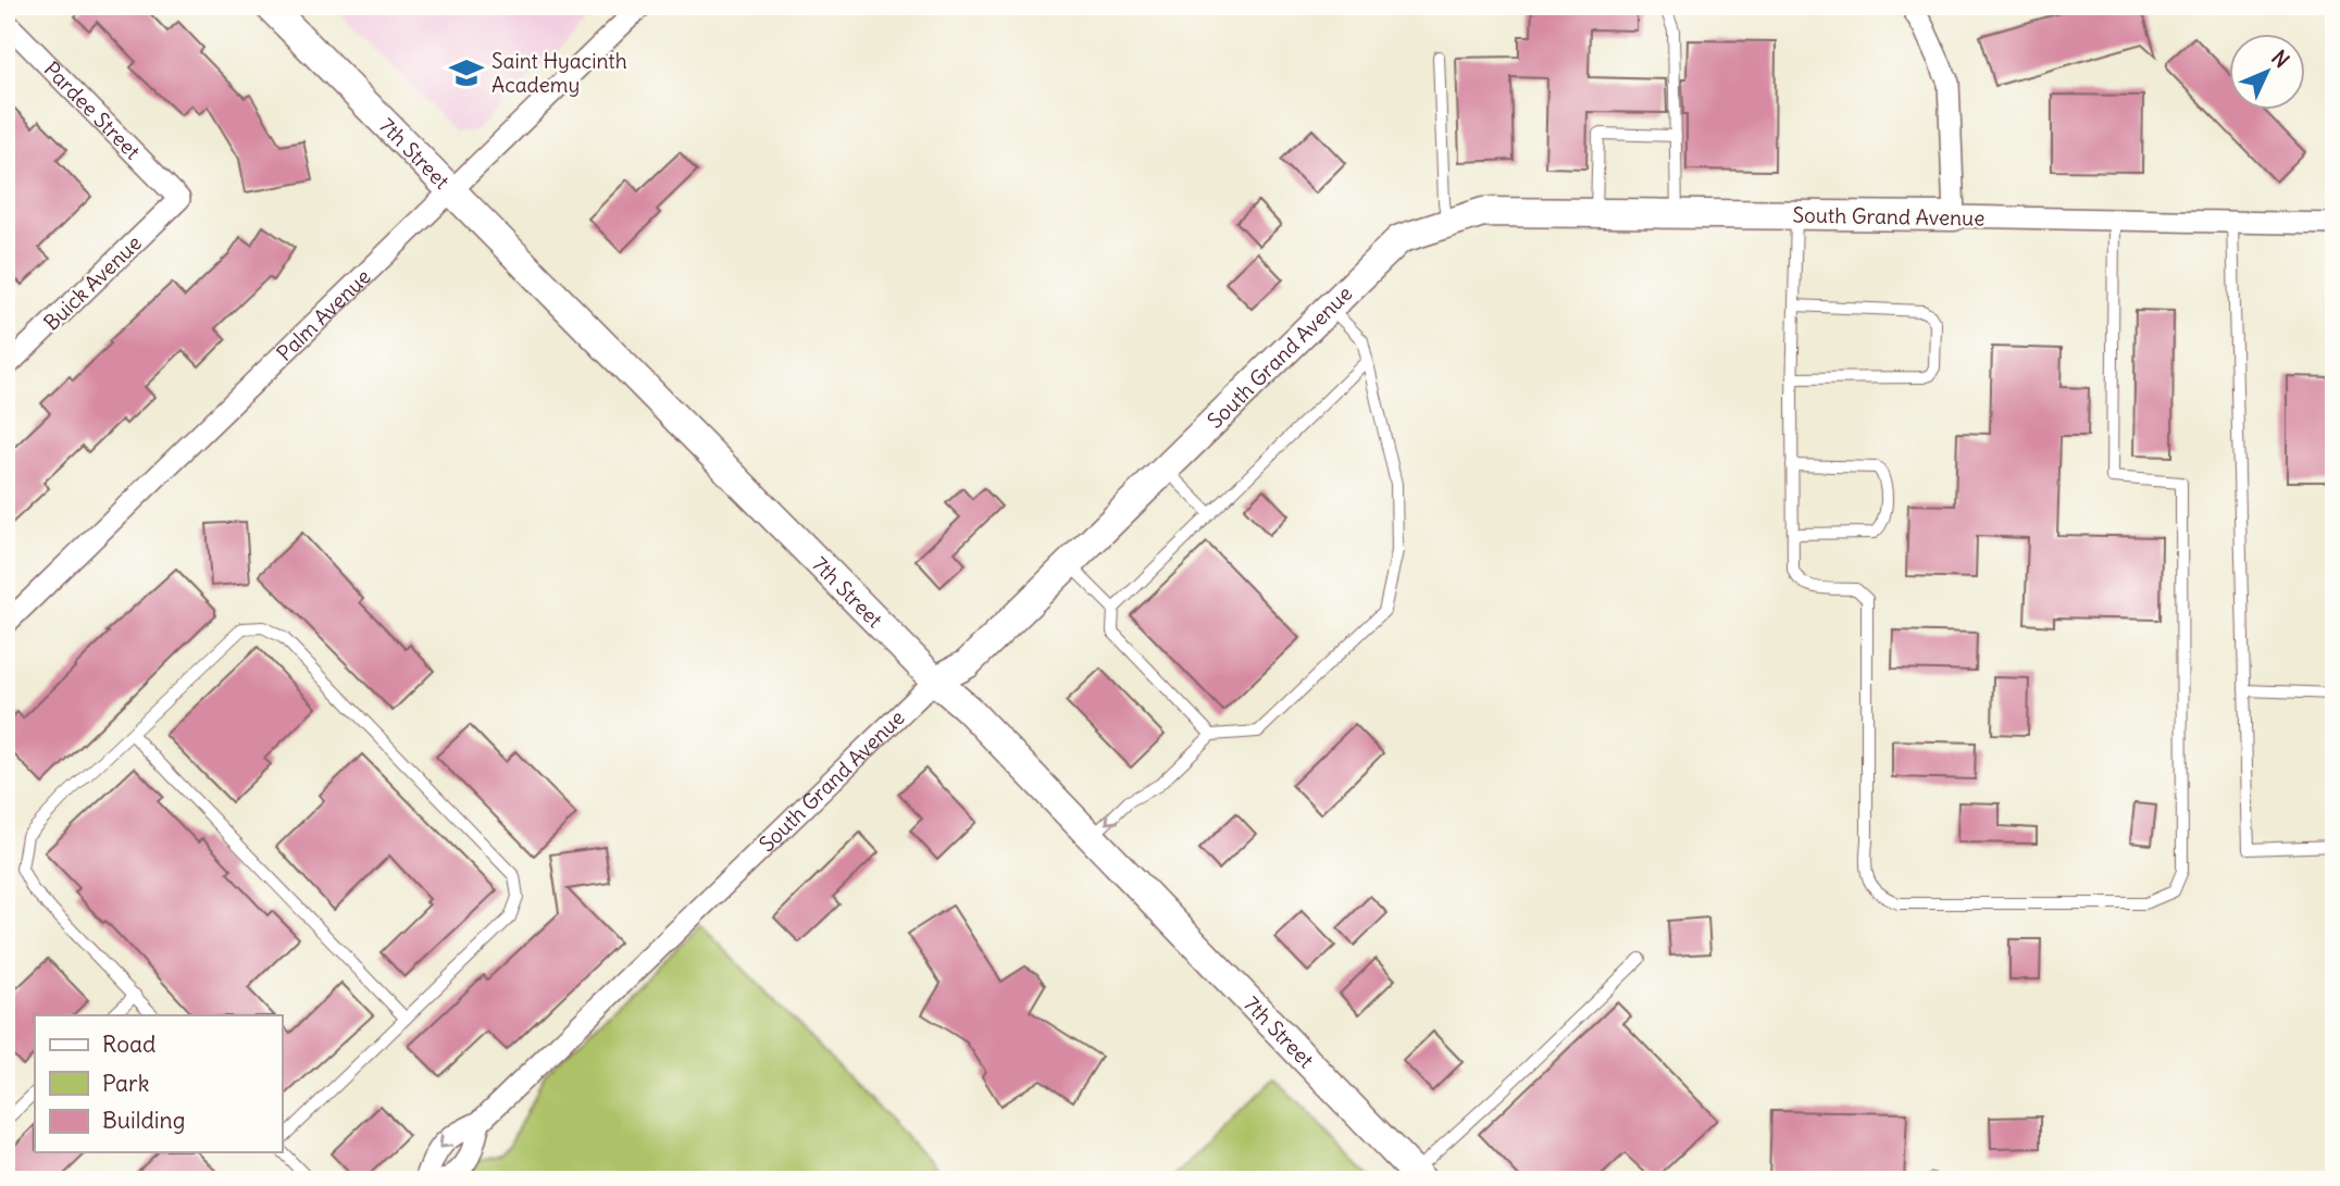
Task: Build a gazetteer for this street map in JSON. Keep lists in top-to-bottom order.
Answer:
{
  "streets": {
    "street": [
      "Pardee Street",
      "7th Street",
      "South Grand Avenue",
      "Buick Avenue",
      "Palm Avenue"
    ]
  },
  "crossings": [
    ["Pardee Street", "Buick Avenue"],
    ["7th Street", "South Grand Avenue"],
    ["7th Street", "Palm Avenue"]
  ],
  "places": {
    "school or university": ["Saint Hyacinth Academy"]
  },
  "legend": ["Road", "Park", "Building"],
  "north": "top right"
}
